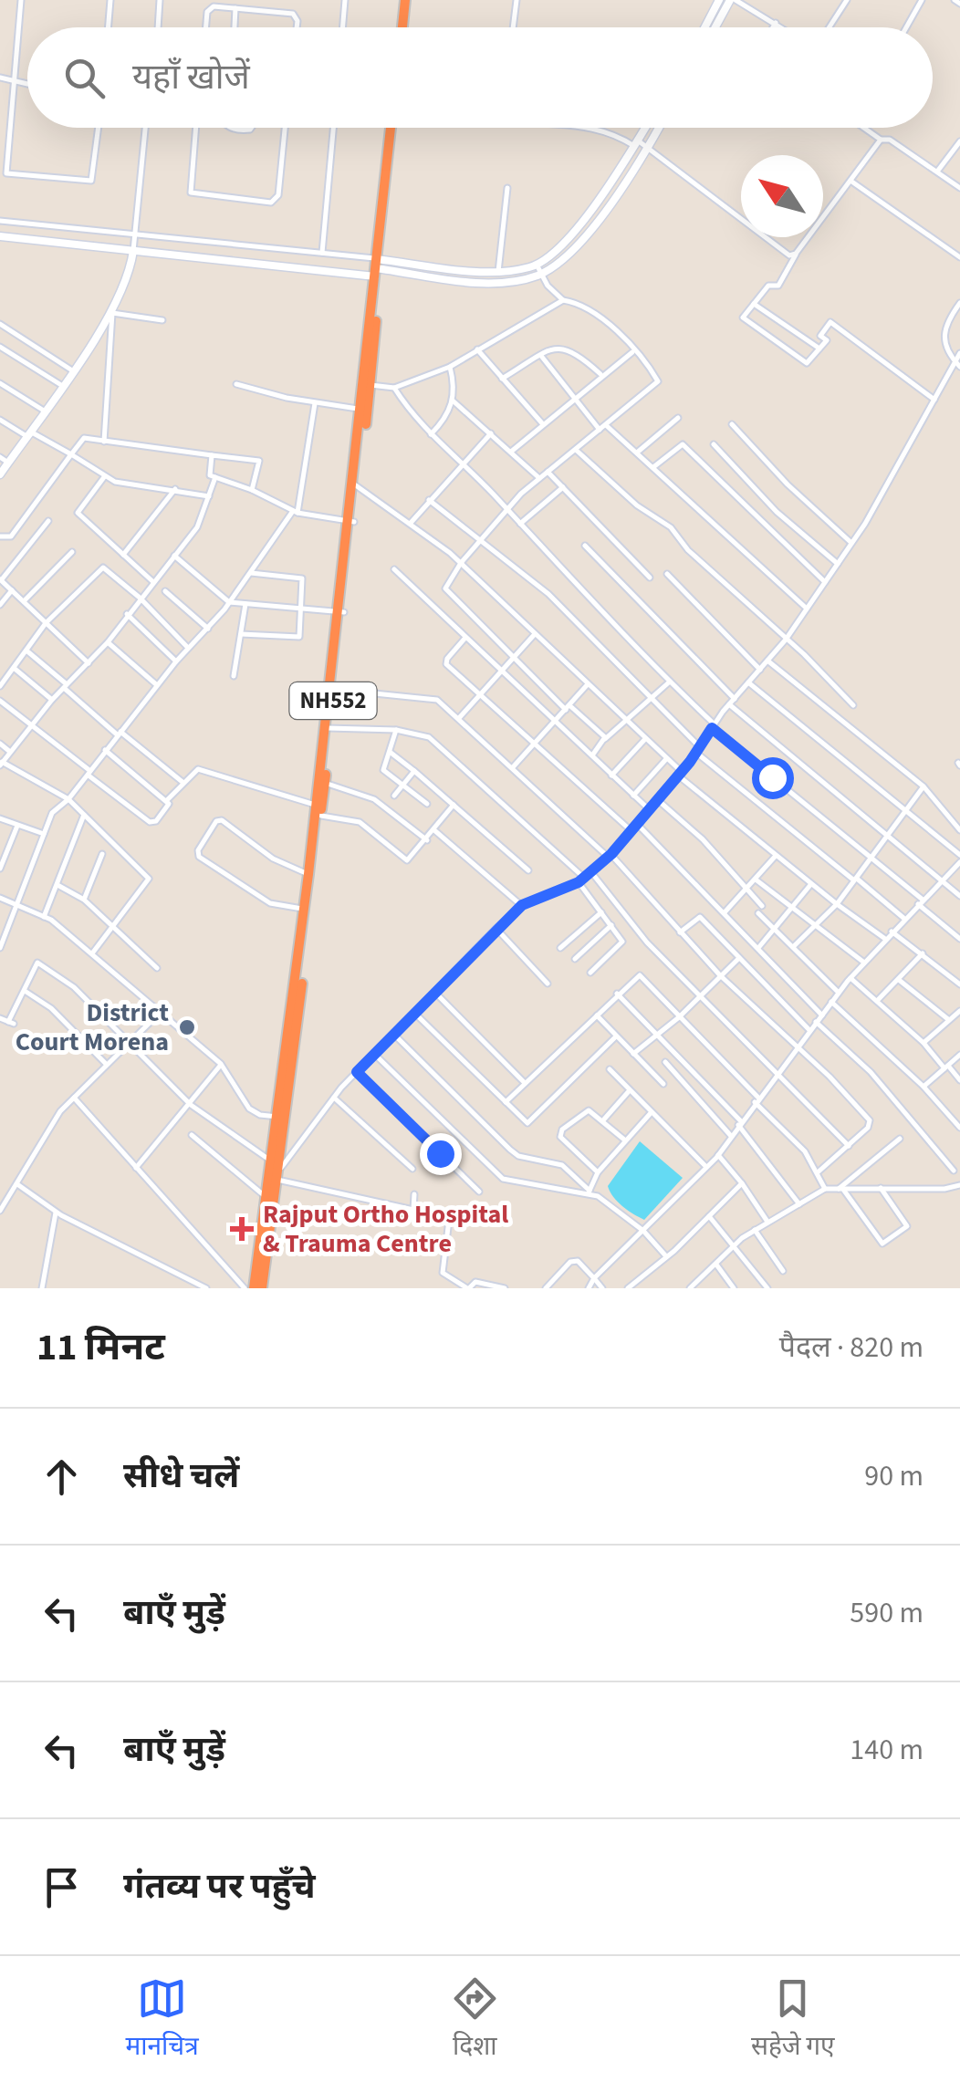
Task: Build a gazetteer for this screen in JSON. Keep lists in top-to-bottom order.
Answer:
{
  "streets": {
    "highway": ["NH552"]
  },
  "places": {
    "other": ["District Court Morena"],
    "health": ["Rajput Ortho Hospital & Trauma Centre"]
  },
  "north": "top left",
  "page": {
    "search": "यहाँ खोजें",
    "heading": ["11 मिनट", "पैदल · 820 m"],
    "list": [
      ["सीधे चलें", "90 m"],
      ["बाएँ मुड़ें", "590 m"],
      ["बाएँ मुड़ें", "140 m"],
      "गंतव्य पर पहुँचे"
    ],
    "nav": ["मानचित्र", "दिशा", "सहेजे गए"]
  }
}
